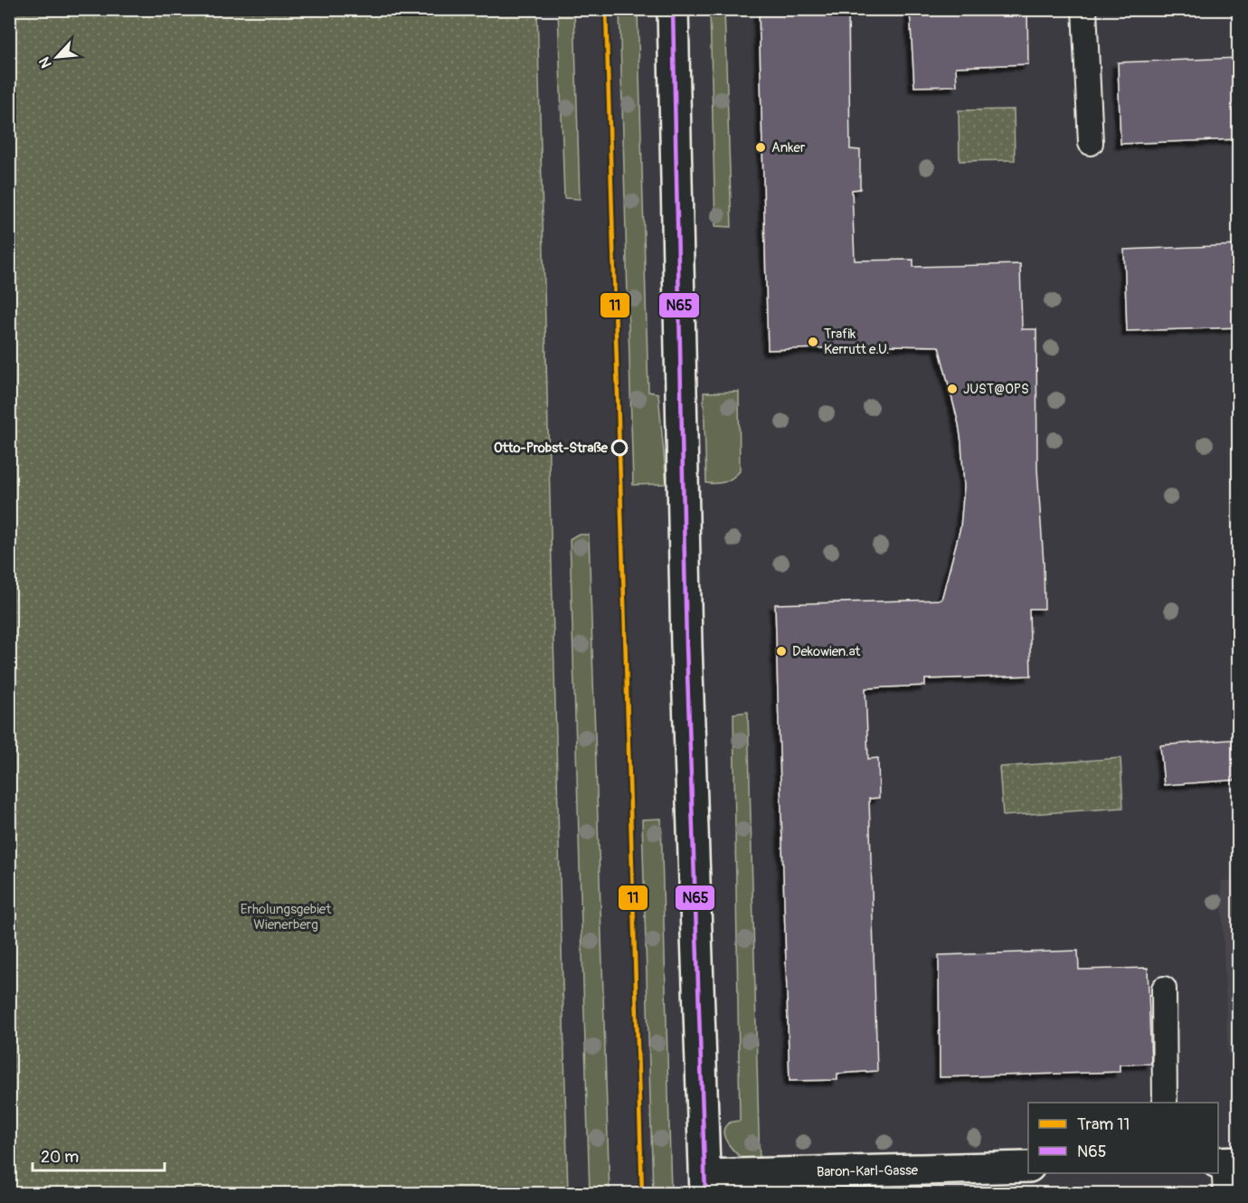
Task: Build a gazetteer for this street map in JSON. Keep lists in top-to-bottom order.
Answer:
{
  "streets": {
    "street": ["Baron-Karl-Gasse"]
  },
  "parks": ["Erholungsgebiet Wienerberg"],
  "places": [
    "Anker",
    "Trafik Kerrutt e.U.",
    "JUST@OPS",
    "Otto-Probst-Straße",
    "Dekowien.at"
  ],
  "lines": ["tram line 11", "transit line N65"],
  "legend": ["Tram 11", "N65"],
  "scale_bar": "20 m",
  "north": "bottom left"
}
